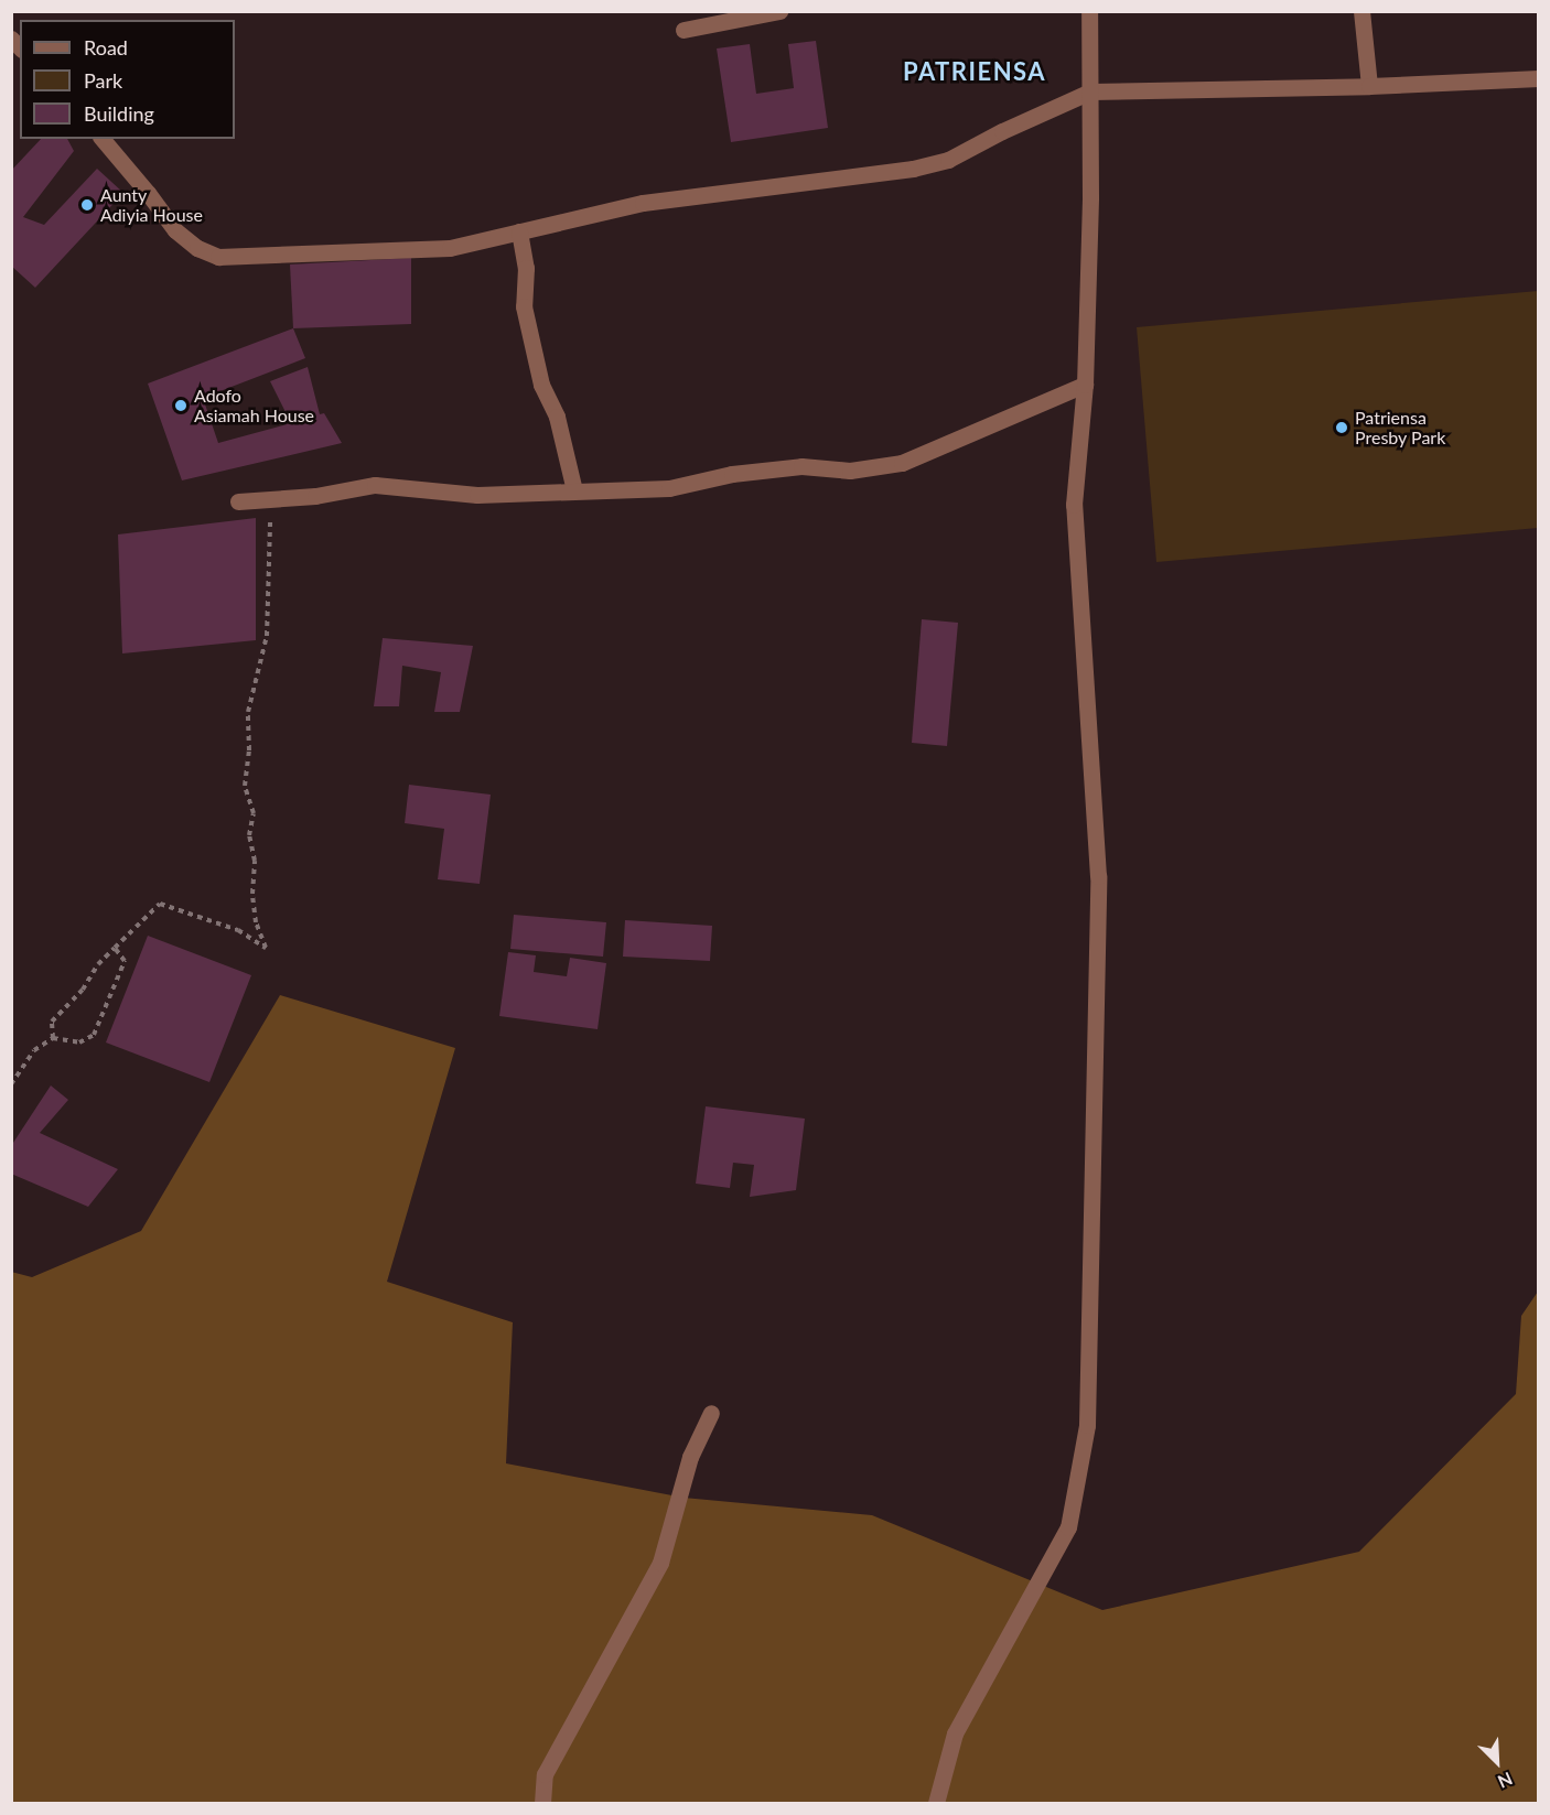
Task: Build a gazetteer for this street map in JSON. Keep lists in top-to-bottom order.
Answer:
{
  "districts": ["PATRIENSA"],
  "places": ["Aunty Adiyia House", "Adofo Asiamah House", "Patriensa Presby Park"],
  "legend": ["Road", "Park", "Building"],
  "north": "bottom right"
}
